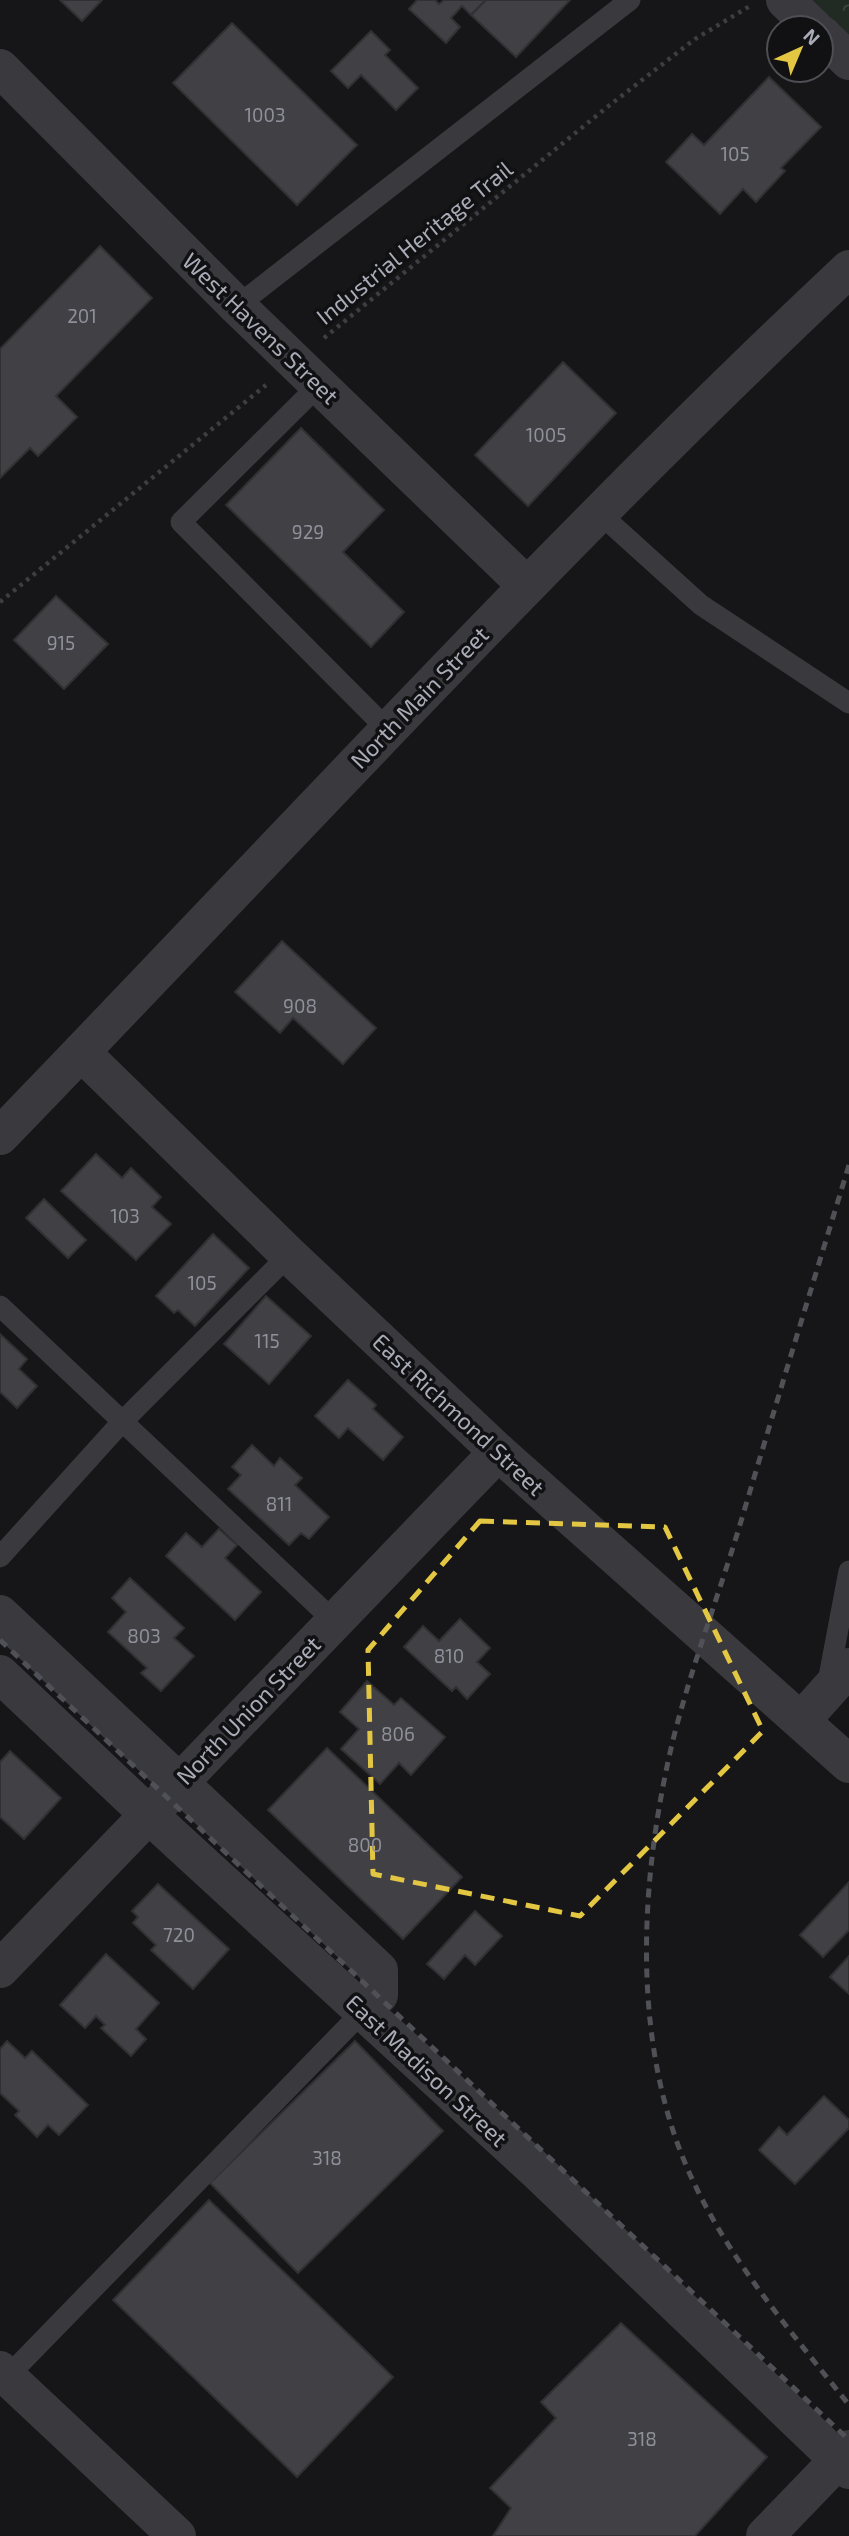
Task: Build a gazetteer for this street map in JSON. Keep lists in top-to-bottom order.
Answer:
{
  "streets": {
    "street": [
      "West Havens Street",
      "North Main Street",
      "East Richmond Street",
      "North Union Street",
      "East Madison Street"
    ],
    "path": ["Industrial Heritage Trail"]
  },
  "crossings": [
    ["Industrial Heritage Trail", "West Havens Street"],
    ["West Havens Street", "North Main Street"],
    ["North Main Street", "East Richmond Street"],
    ["East Richmond Street", "North Union Street"],
    ["North Union Street", "East Madison Street"]
  ],
  "house_numbers": [
    "1003",
    "105",
    "201",
    "1005",
    "929",
    "915",
    "908",
    "103",
    "105",
    "115",
    "811",
    "803",
    "810",
    "806",
    "800",
    "720",
    "318",
    "318"
  ],
  "north": "top right"
}
